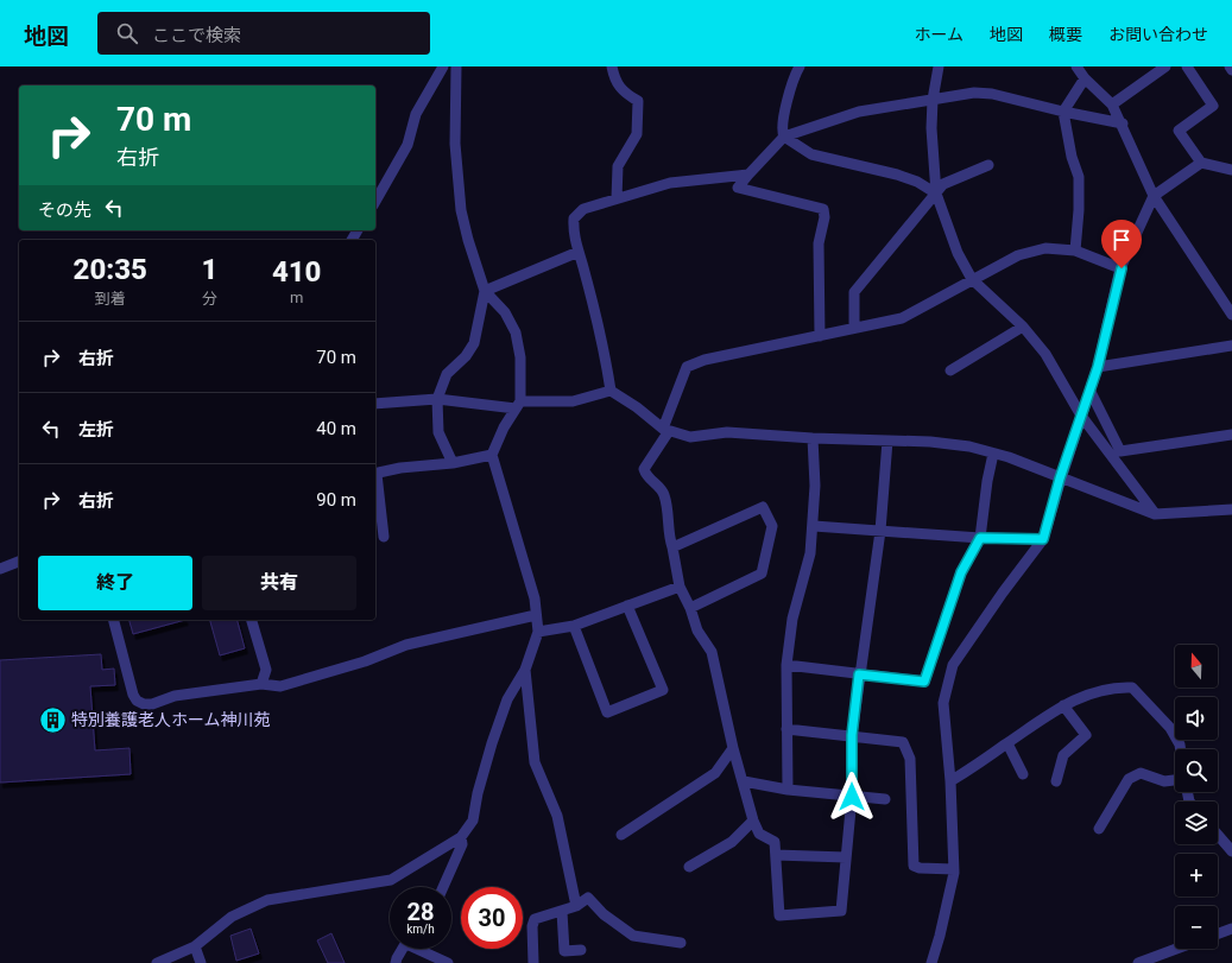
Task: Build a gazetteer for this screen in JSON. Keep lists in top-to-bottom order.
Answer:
{
  "places": {
    "building": ["特別養護老人ホーム神川苑"]
  },
  "north": "top",
  "page": {
    "header": "地図",
    "search": "ここで検索",
    "nav": [
      "ホーム",
      "地図",
      "概要",
      "お問い合わせ"
    ],
    "turn": ["70 m", "右折"],
    "then": "その先",
    "eta": [
      "20:35",
      "到着",
      "1",
      "分",
      "410",
      "m"
    ],
    "list": [
      {
        "name": "右折",
        "value": "70 m"
      },
      {
        "name": "左折",
        "value": "40 m"
      },
      {
        "name": "右折",
        "value": "90 m"
      }
    ],
    "buttons": ["終了", "共有"],
    "map_buttons": ["+", "−"],
    "speed": "28 km/h",
    "limit": "30"
  }
}
